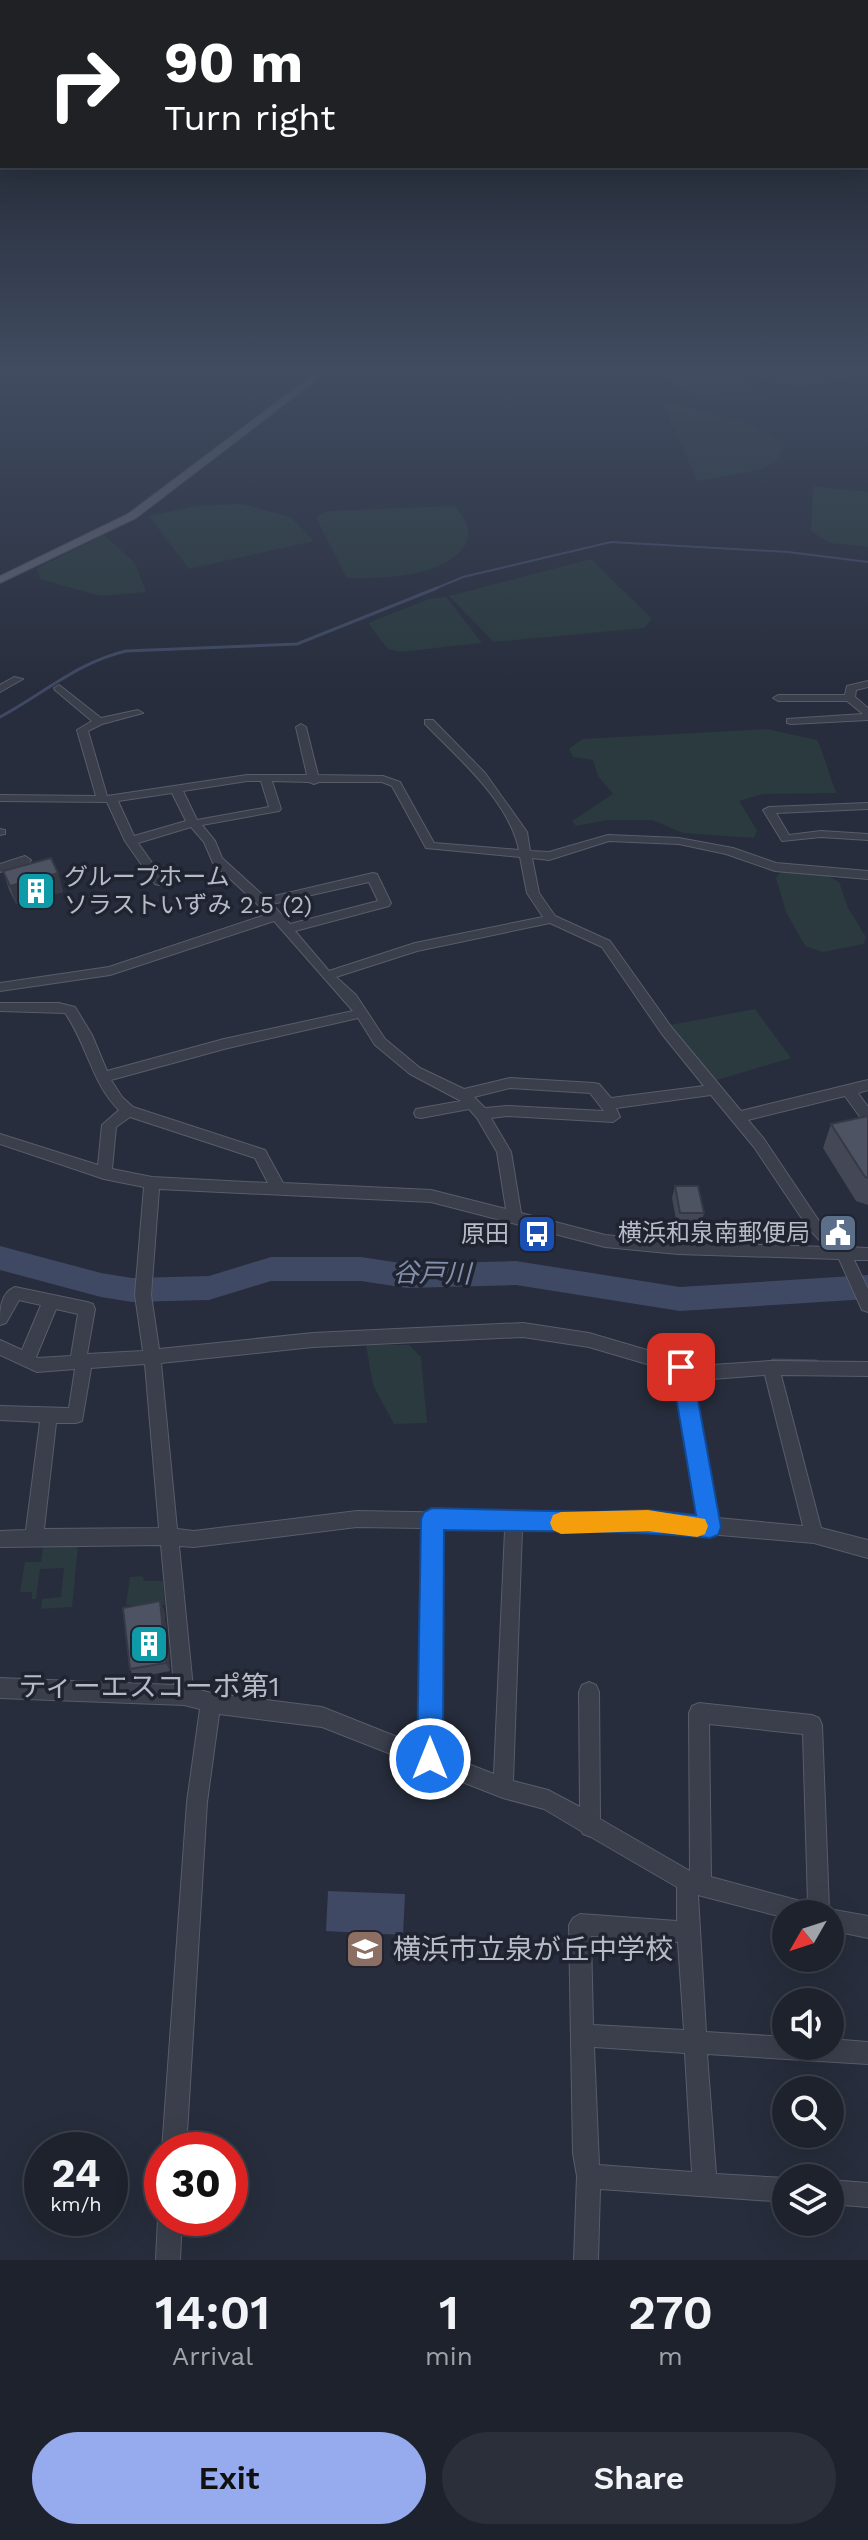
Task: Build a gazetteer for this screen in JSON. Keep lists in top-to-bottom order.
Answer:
{
  "water": ["谷戸川"],
  "places": {
    "building": ["グループホーム ソラストいずみ 2.5 (2)", "ティーエスコーポ第1"],
    "public building": ["横浜和泉南郵便局"],
    "bus stop": ["原田"],
    "school or university": ["横浜市立泉が丘中学校"]
  },
  "north": "bottom left",
  "page": {
    "turn": ["90 m", "Turn right"],
    "speed": "24 km/h",
    "limit": "30",
    "eta": [
      "14:01",
      "Arrival",
      "1",
      "min",
      "270",
      "m"
    ],
    "buttons": ["Exit", "Share"]
  }
}
